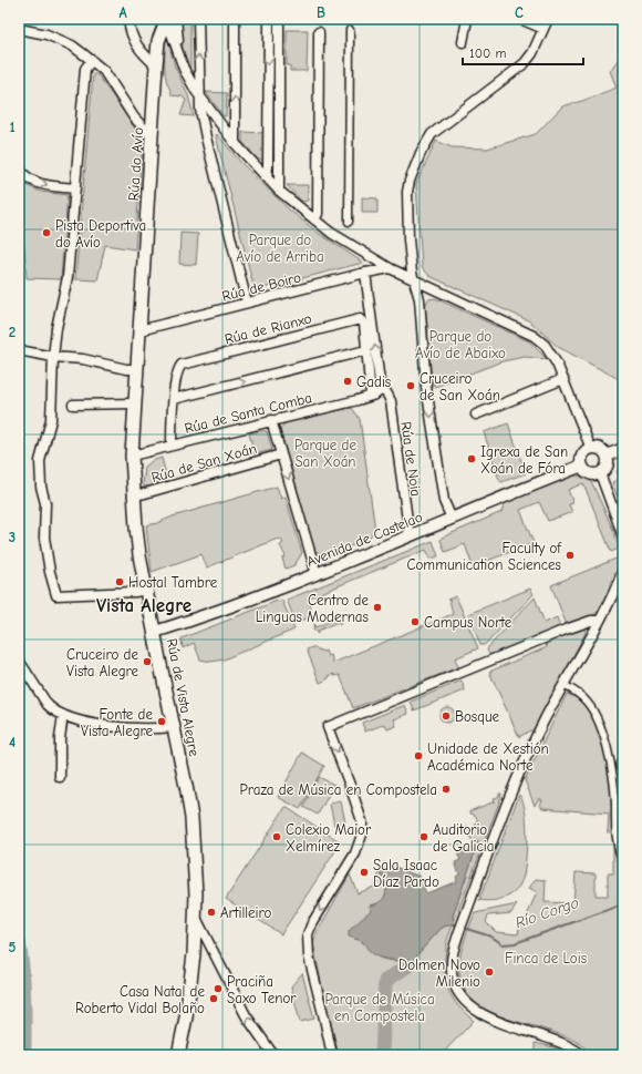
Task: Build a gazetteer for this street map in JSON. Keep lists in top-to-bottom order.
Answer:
{
  "streets": {
    "main road": ["Rúa do Avío", "Rúa de Vista Alegre"],
    "street": [
      "Rúa de Boiro",
      "Rúa de Rianxo",
      "Rúa de Santa Comba",
      "Rúa de Noia",
      "Rúa de San Xoán",
      "Avenida de Castelao"
    ]
  },
  "crossings": [
    ["Rúa do Avío", "Rúa de Boiro"],
    ["Rúa do Avío", "Rúa de Vista Alegre"],
    ["Rúa de Boiro", "Rúa de Noia"],
    ["Rúa de Santa Comba", "Rúa de Vista Alegre"],
    ["Rúa de Noia", "Avenida de Castelao"],
    ["Rúa de San Xoán", "Rúa de Vista Alegre"],
    ["Avenida de Castelao", "Rúa de Vista Alegre"]
  ],
  "districts": ["Vista Alegre"],
  "water": ["Río Corgo"],
  "parks": [
    "Parque do Avío de Arriba",
    "Parque do Avío de Abaixo",
    "Parque de San Xoán",
    "Finca de Lois",
    "Parque de Música en Compostela"
  ],
  "places": [
    "Pista Deportiva do Avío",
    "Gadis",
    "Cruceiro de San Xoán",
    "Igrexa de San Xoán de Fóra",
    "Faculty of Communication Sciences",
    "Hostal Tambre",
    "Centro de Linguas Modernas",
    "Campus Norte",
    "Cruceiro de Vista Alegre",
    "Bosque",
    "Fonte de Vista Alegre",
    "Unidade de Xestión Académica Norte",
    "Praza de Música en Compostela",
    "Colexio Maior Xelmírez",
    "Auditorio de Galicia",
    "Sala Isaac Díaz Pardo",
    "Artilleiro",
    "Dolmen Novo Milenio",
    "Praciña Saxo Tenor",
    "Casa Natal de Roberto Vidal Bolaño"
  ],
  "scale_bar": "100 m",
  "grid": {
    "columns": ["A", "B", "C"],
    "rows": [
      "1",
      "2",
      "3",
      "4",
      "5"
    ]
  }
}
